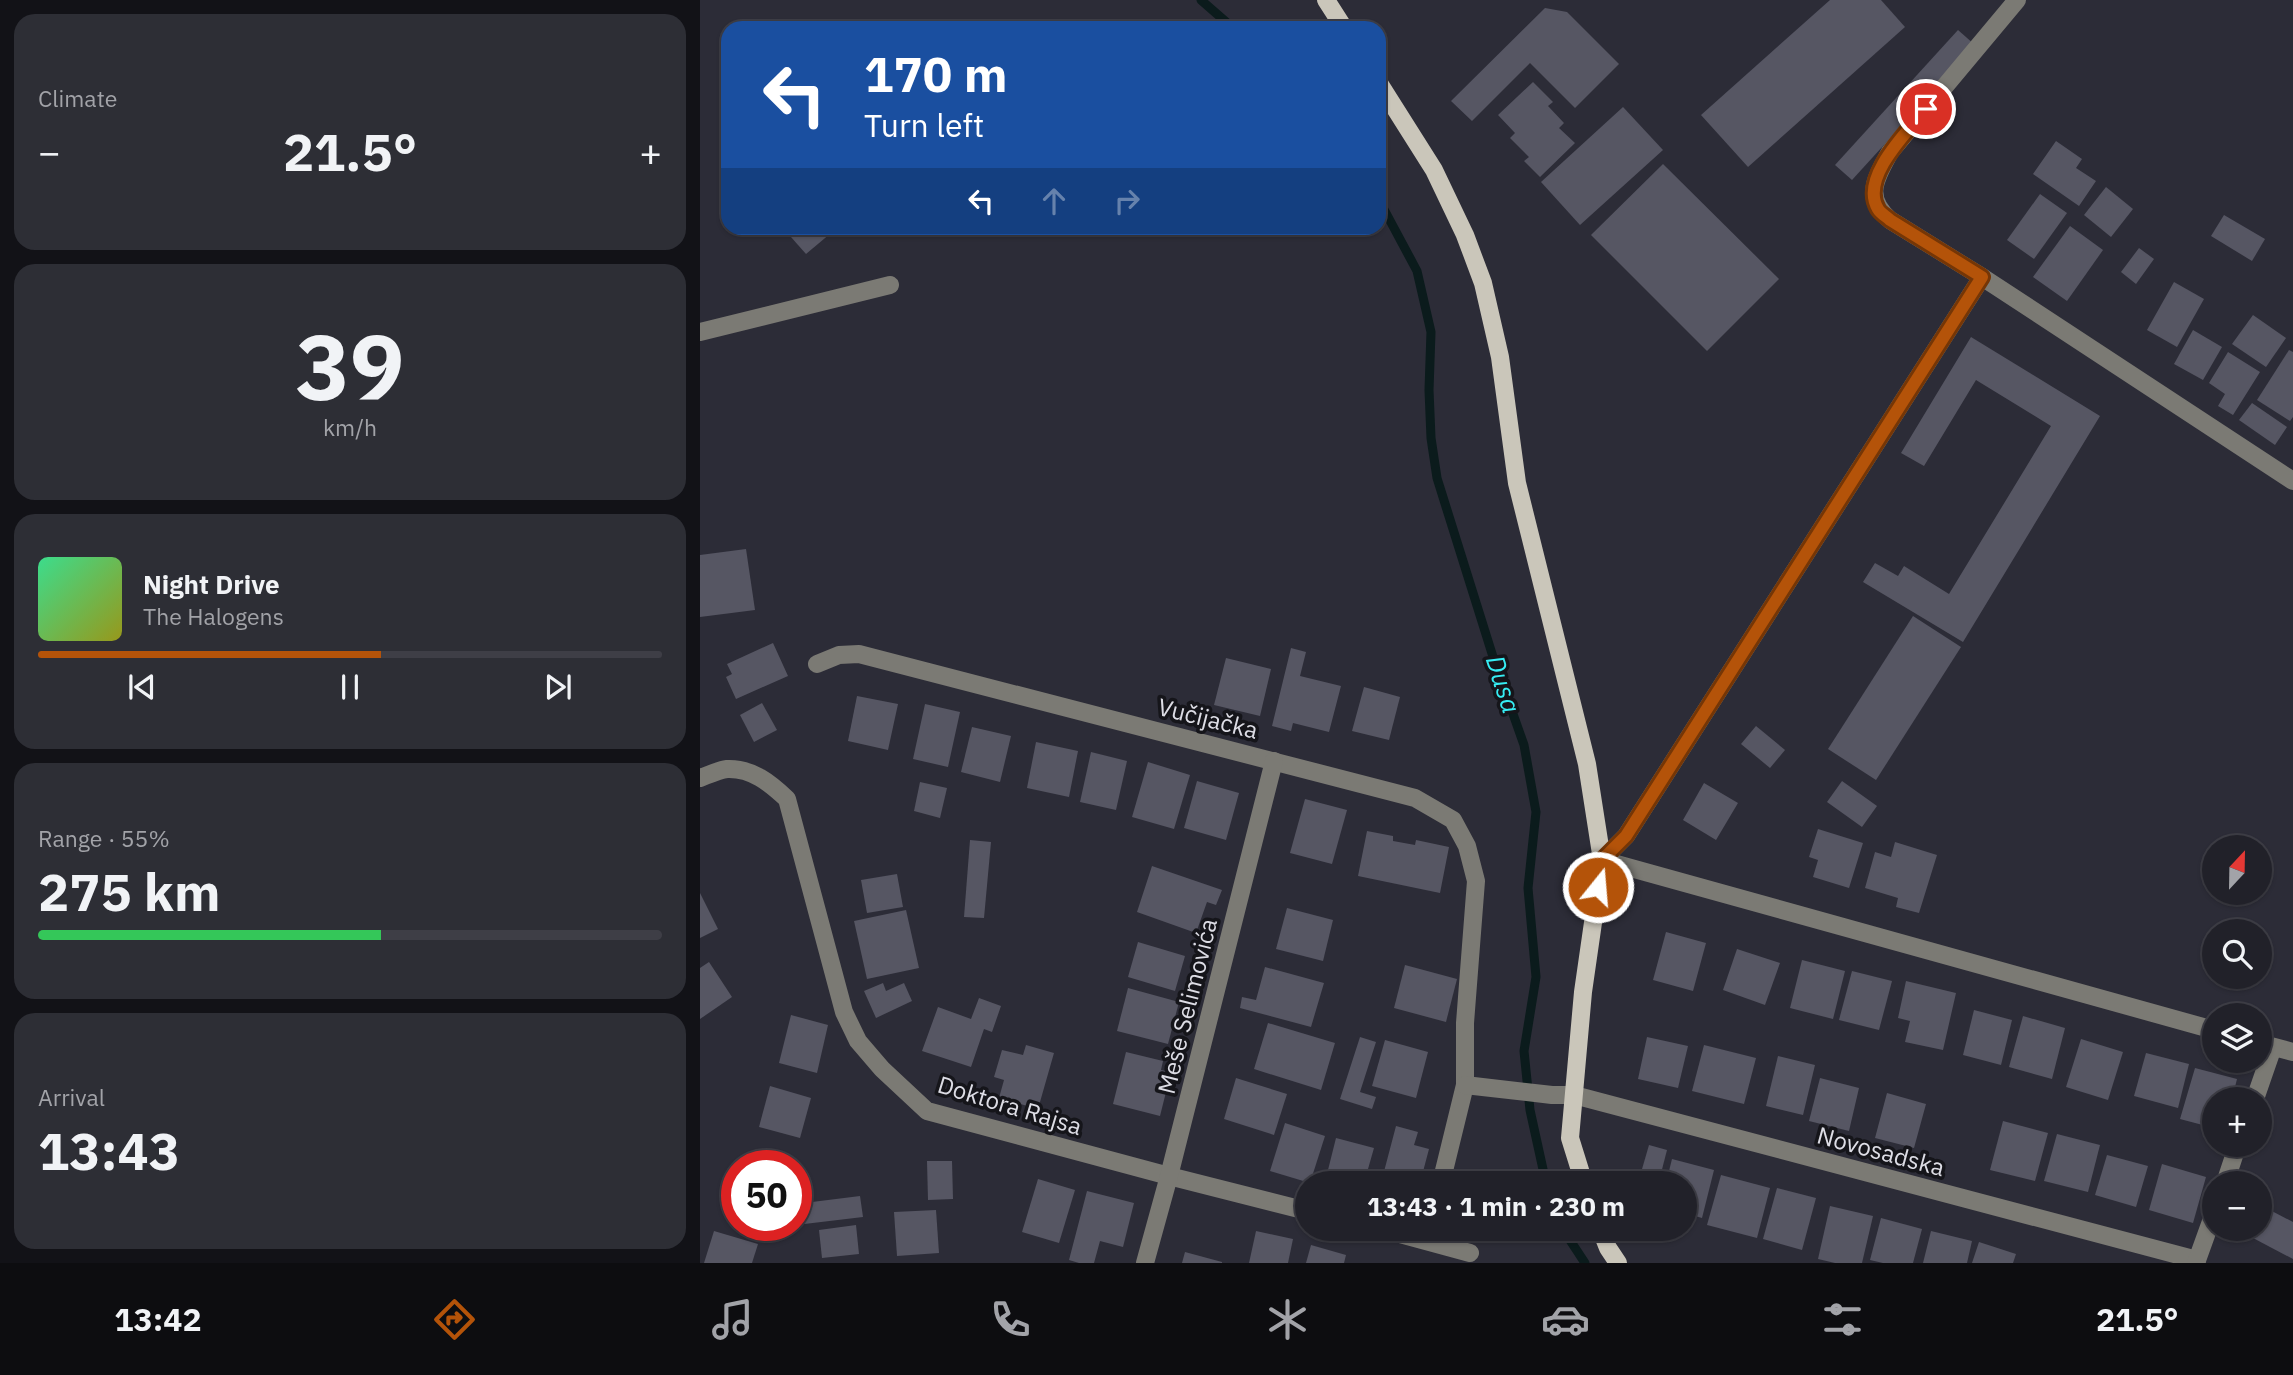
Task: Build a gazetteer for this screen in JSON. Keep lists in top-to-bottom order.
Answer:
{
  "streets": {
    "street": [
      "Vučijačka",
      "Meše Selimovića",
      "Doktora Rajsa",
      "Novosadska"
    ]
  },
  "crossings": [
    ["Vučijačka", "Meše Selimovića"],
    ["Vučijačka", "Novosadska"],
    ["Meše Selimovića", "Doktora Rajsa"]
  ],
  "water": ["Dusa"],
  "north": "top",
  "page": {
    "tile": [
      "Climate",
      ["39", "km/h"],
      ["Range · 55%", "275 km"],
      ["Arrival", "13:43"]
    ],
    "turn": ["170 m", "Turn left"],
    "heat": ["−", "21.5°", "+"],
    "song": ["Night Drive", "The Halogens"],
    "map_buttons": ["+", "−"],
    "limit": "50",
    "trip": "13:43 · 1 min · 230 m",
    "tabs": ["13:42", "21.5°"]
  }
}
